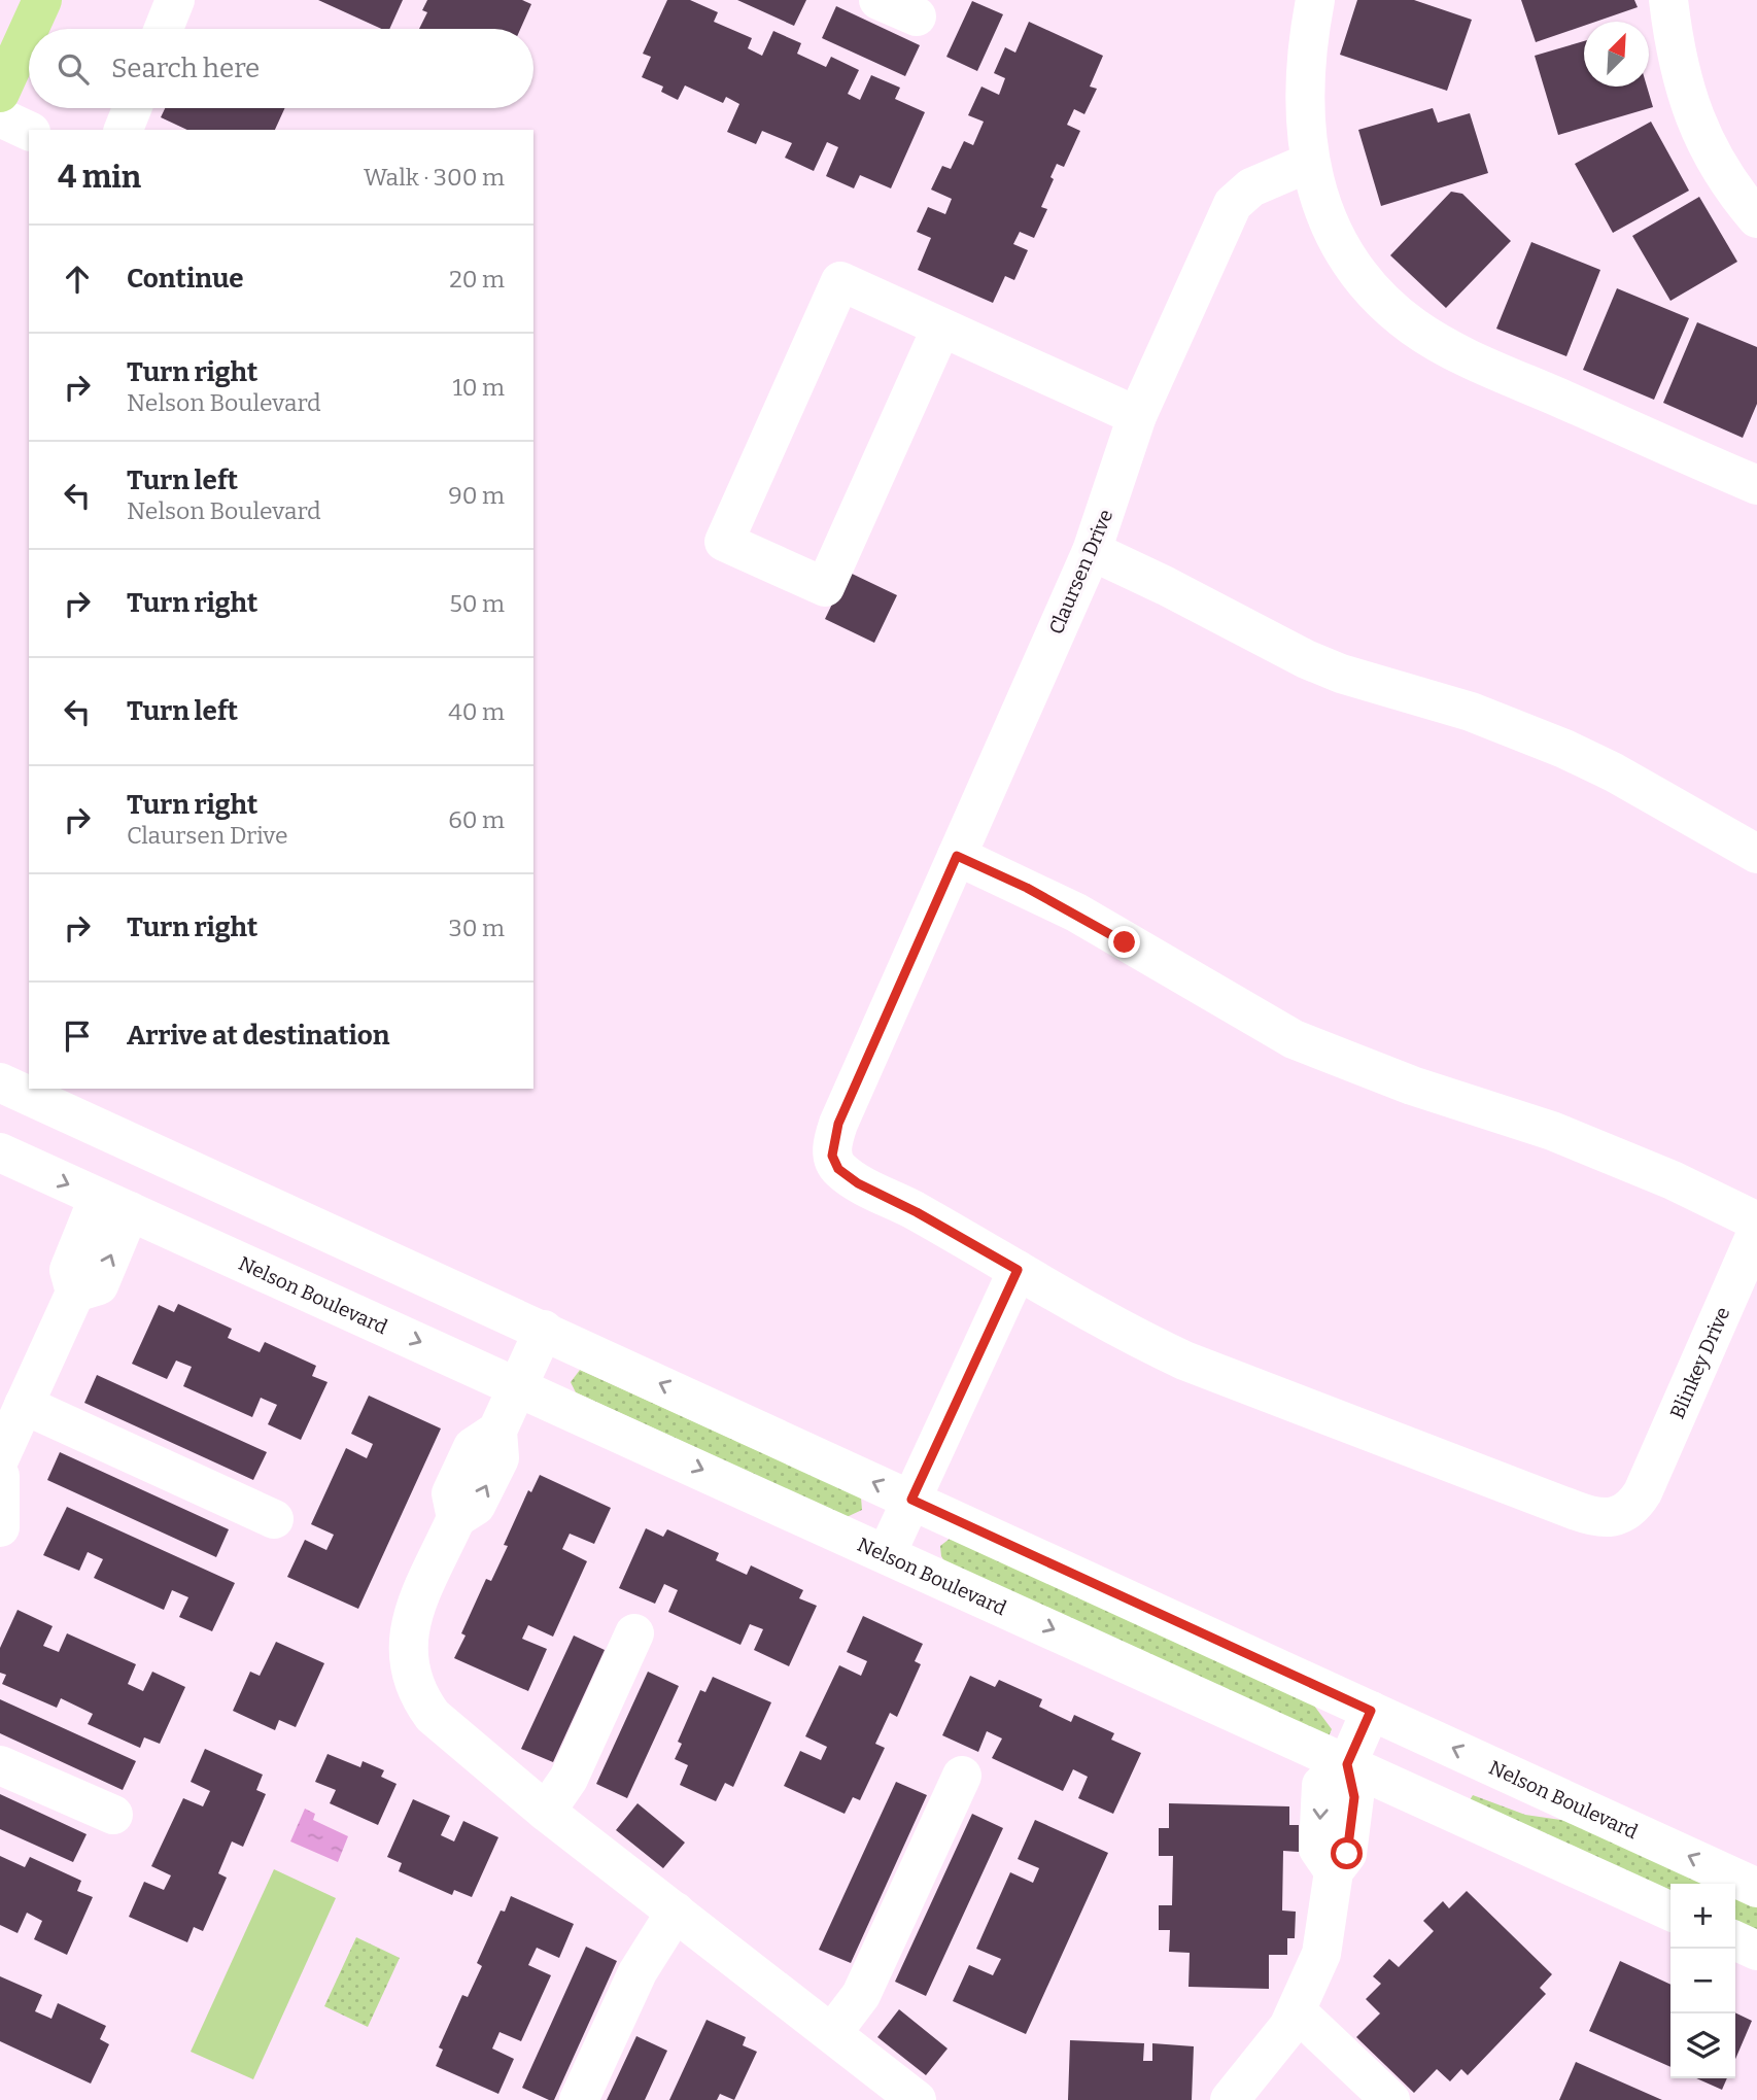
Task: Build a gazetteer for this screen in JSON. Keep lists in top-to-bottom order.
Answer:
{
  "streets": {
    "street": ["Claursen Drive", "Nelson Boulevard", "Blinkey Drive"]
  },
  "crossings": [
    ["Claursen Drive", "Blinkey Drive"]
  ],
  "north": "top right",
  "page": {
    "search": "Search here",
    "heading": ["4 min", "Walk · 300 m"],
    "list": [
      ["Continue", "20 m"],
      ["Turn right", "Nelson Boulevard", "10 m"],
      ["Turn left", "Nelson Boulevard", "90 m"],
      ["Turn right", "50 m"],
      ["Turn left", "40 m"],
      ["Turn right", "Claursen Drive", "60 m"],
      ["Turn right", "30 m"],
      "Arrive at destination"
    ],
    "map_buttons": ["+", "−"]
  }
}
